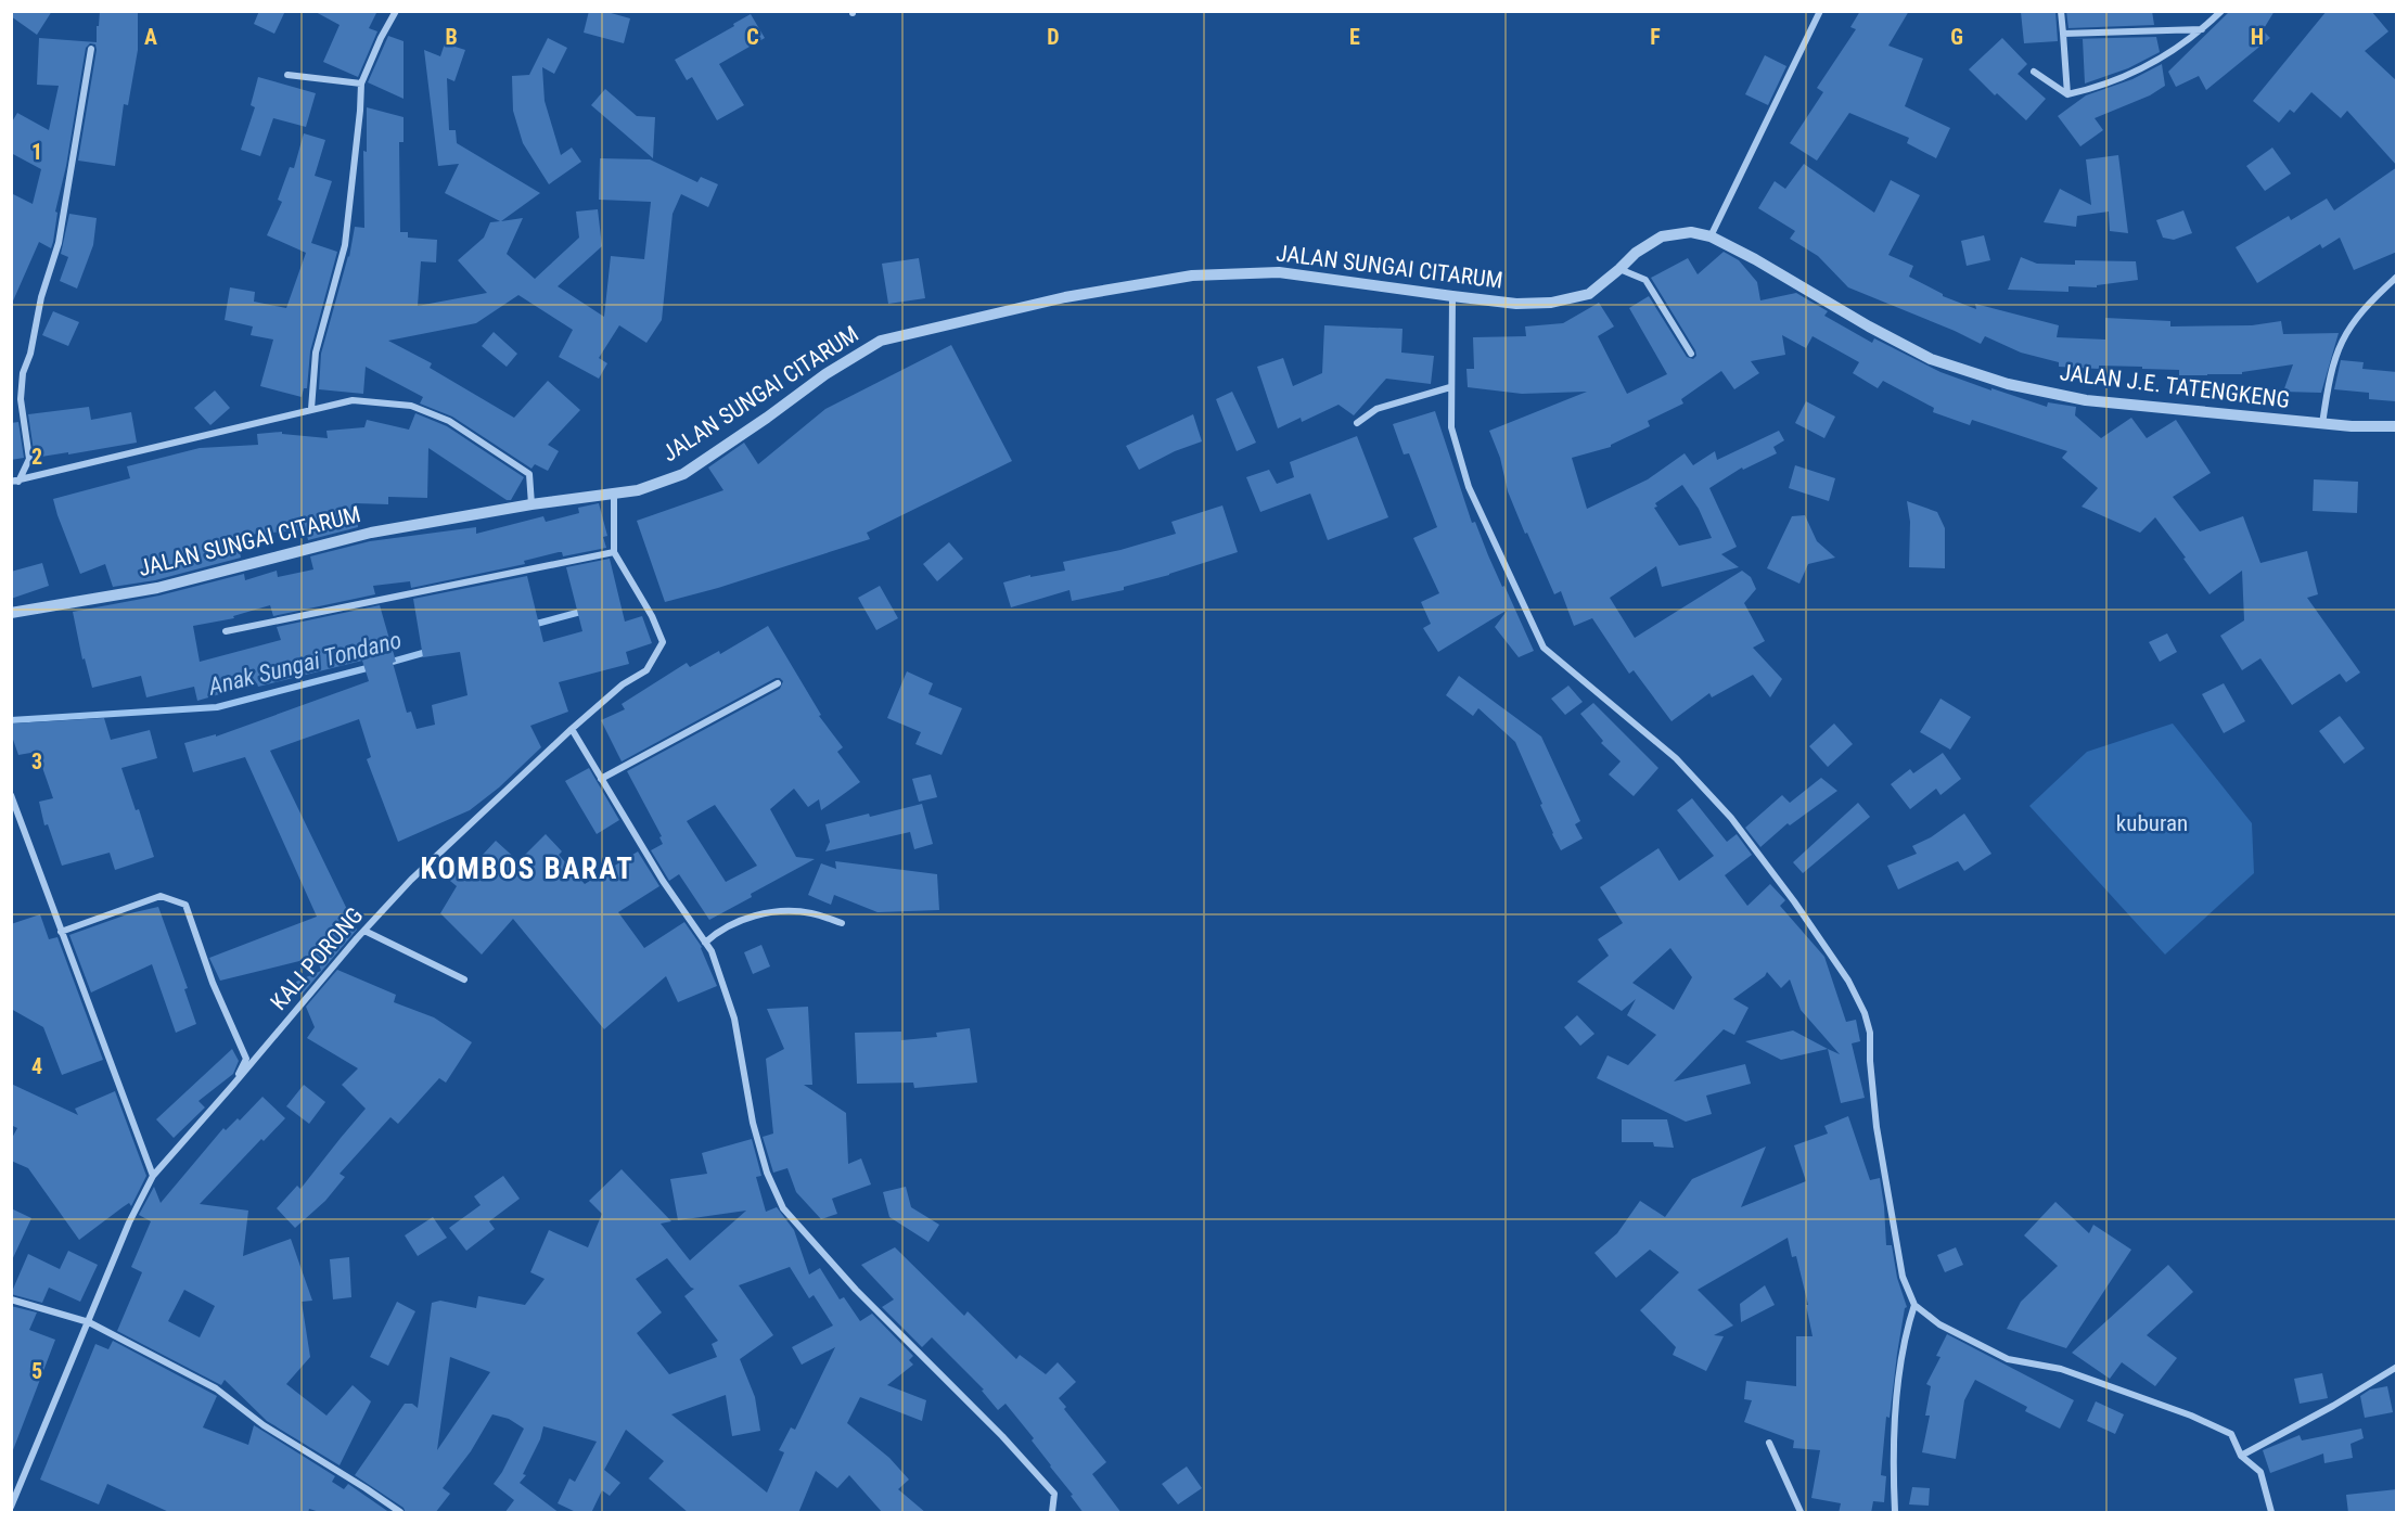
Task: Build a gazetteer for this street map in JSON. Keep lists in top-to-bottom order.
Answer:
{
  "streets": {
    "street": ["JALAN SUNGAI CITARUM", "JALAN J.E. TATENGKENG", "KALI PORONG"]
  },
  "crossings": [
    ["JALAN SUNGAI CITARUM", "JALAN J.E. TATENGKENG"]
  ],
  "districts": ["KOMBOS BARAT"],
  "water": ["Anak Sungai Tondano"],
  "parks": ["kuburan"],
  "grid": {
    "columns": [
      "A",
      "B",
      "C",
      "D",
      "E",
      "F",
      "G",
      "H"
    ],
    "rows": [
      "1",
      "2",
      "3",
      "4",
      "5"
    ]
  }
}
